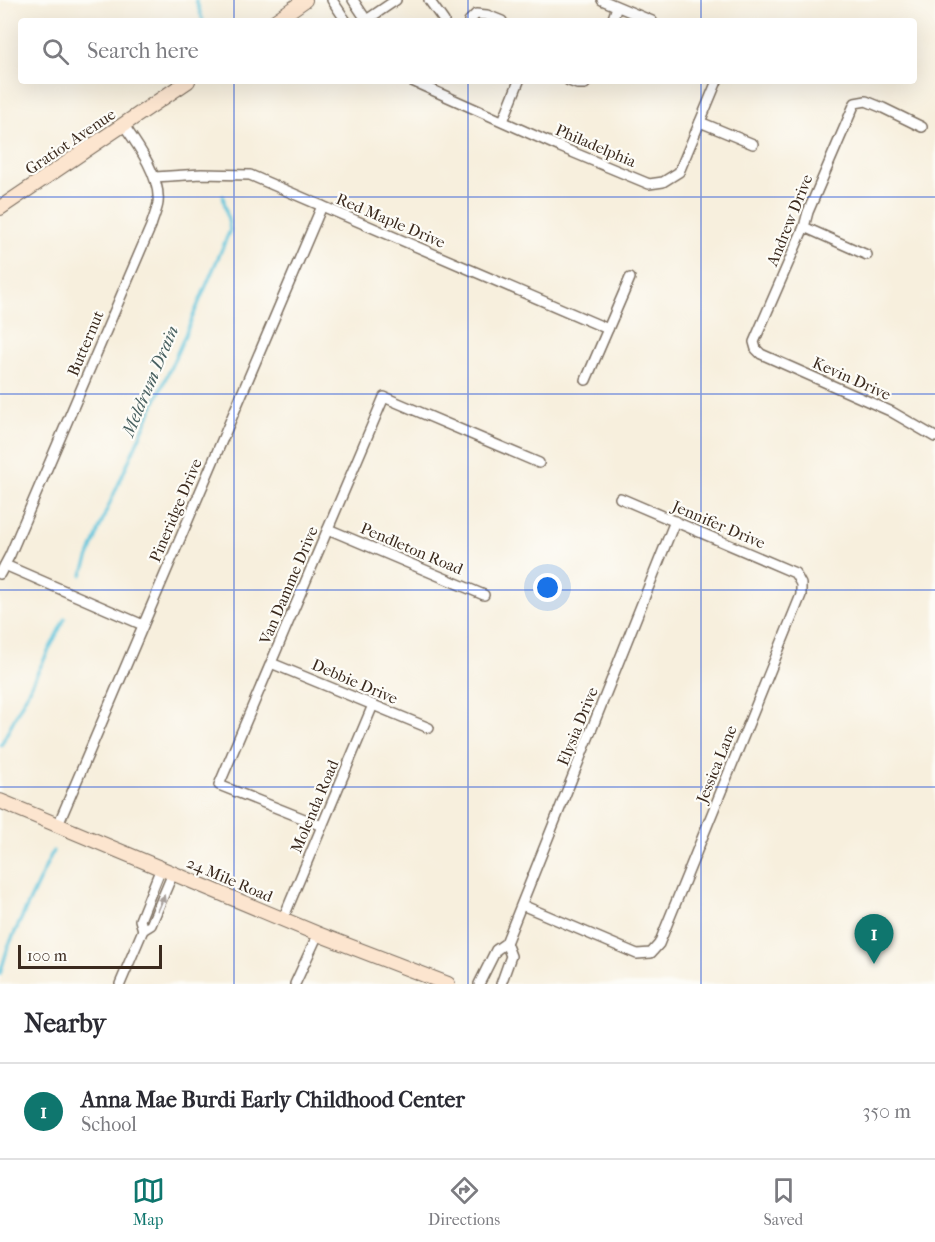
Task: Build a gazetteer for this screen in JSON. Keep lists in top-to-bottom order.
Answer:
{
  "streets": {
    "street": [
      "Gratiot Avenue",
      "Philadelphia",
      "Red Maple Drive",
      "Andrew Drive",
      "Butternut",
      "Kevin Drive",
      "Pineridge Drive",
      "Jennifer Drive",
      "Pendleton Road",
      "Van Damme Drive",
      "Debbie Drive",
      "Elysia Drive",
      "Jessica Lane",
      "Molenda Road",
      "24 Mile Road"
    ]
  },
  "crossings": [
    ["Gratiot Avenue", "Butternut"],
    ["Red Maple Drive", "Butternut"],
    ["Red Maple Drive", "Pineridge Drive"],
    ["Andrew Drive", "Kevin Drive"],
    ["Pineridge Drive", "24 Mile Road"],
    ["Jennifer Drive", "Elysia Drive"],
    ["Jennifer Drive", "Jessica Lane"],
    ["Pendleton Road", "Van Damme Drive"],
    ["Van Damme Drive", "Debbie Drive"],
    ["Van Damme Drive", "Molenda Road"],
    ["Debbie Drive", "Molenda Road"],
    ["Elysia Drive", "Jessica Lane"],
    ["Molenda Road", "24 Mile Road"]
  ],
  "water": ["Meldrum Drain"],
  "scale_bar": "100 m",
  "page": {
    "search": "Search here",
    "pins": "1",
    "scale": "100 m",
    "heading": "Nearby",
    "list": [
      {
        "mark": "1",
        "name": "Anna Mae Burdi Early Childhood Center",
        "note": "School",
        "value": "350 m"
      }
    ],
    "nav": ["Map", "Directions", "Saved"]
  }
}
